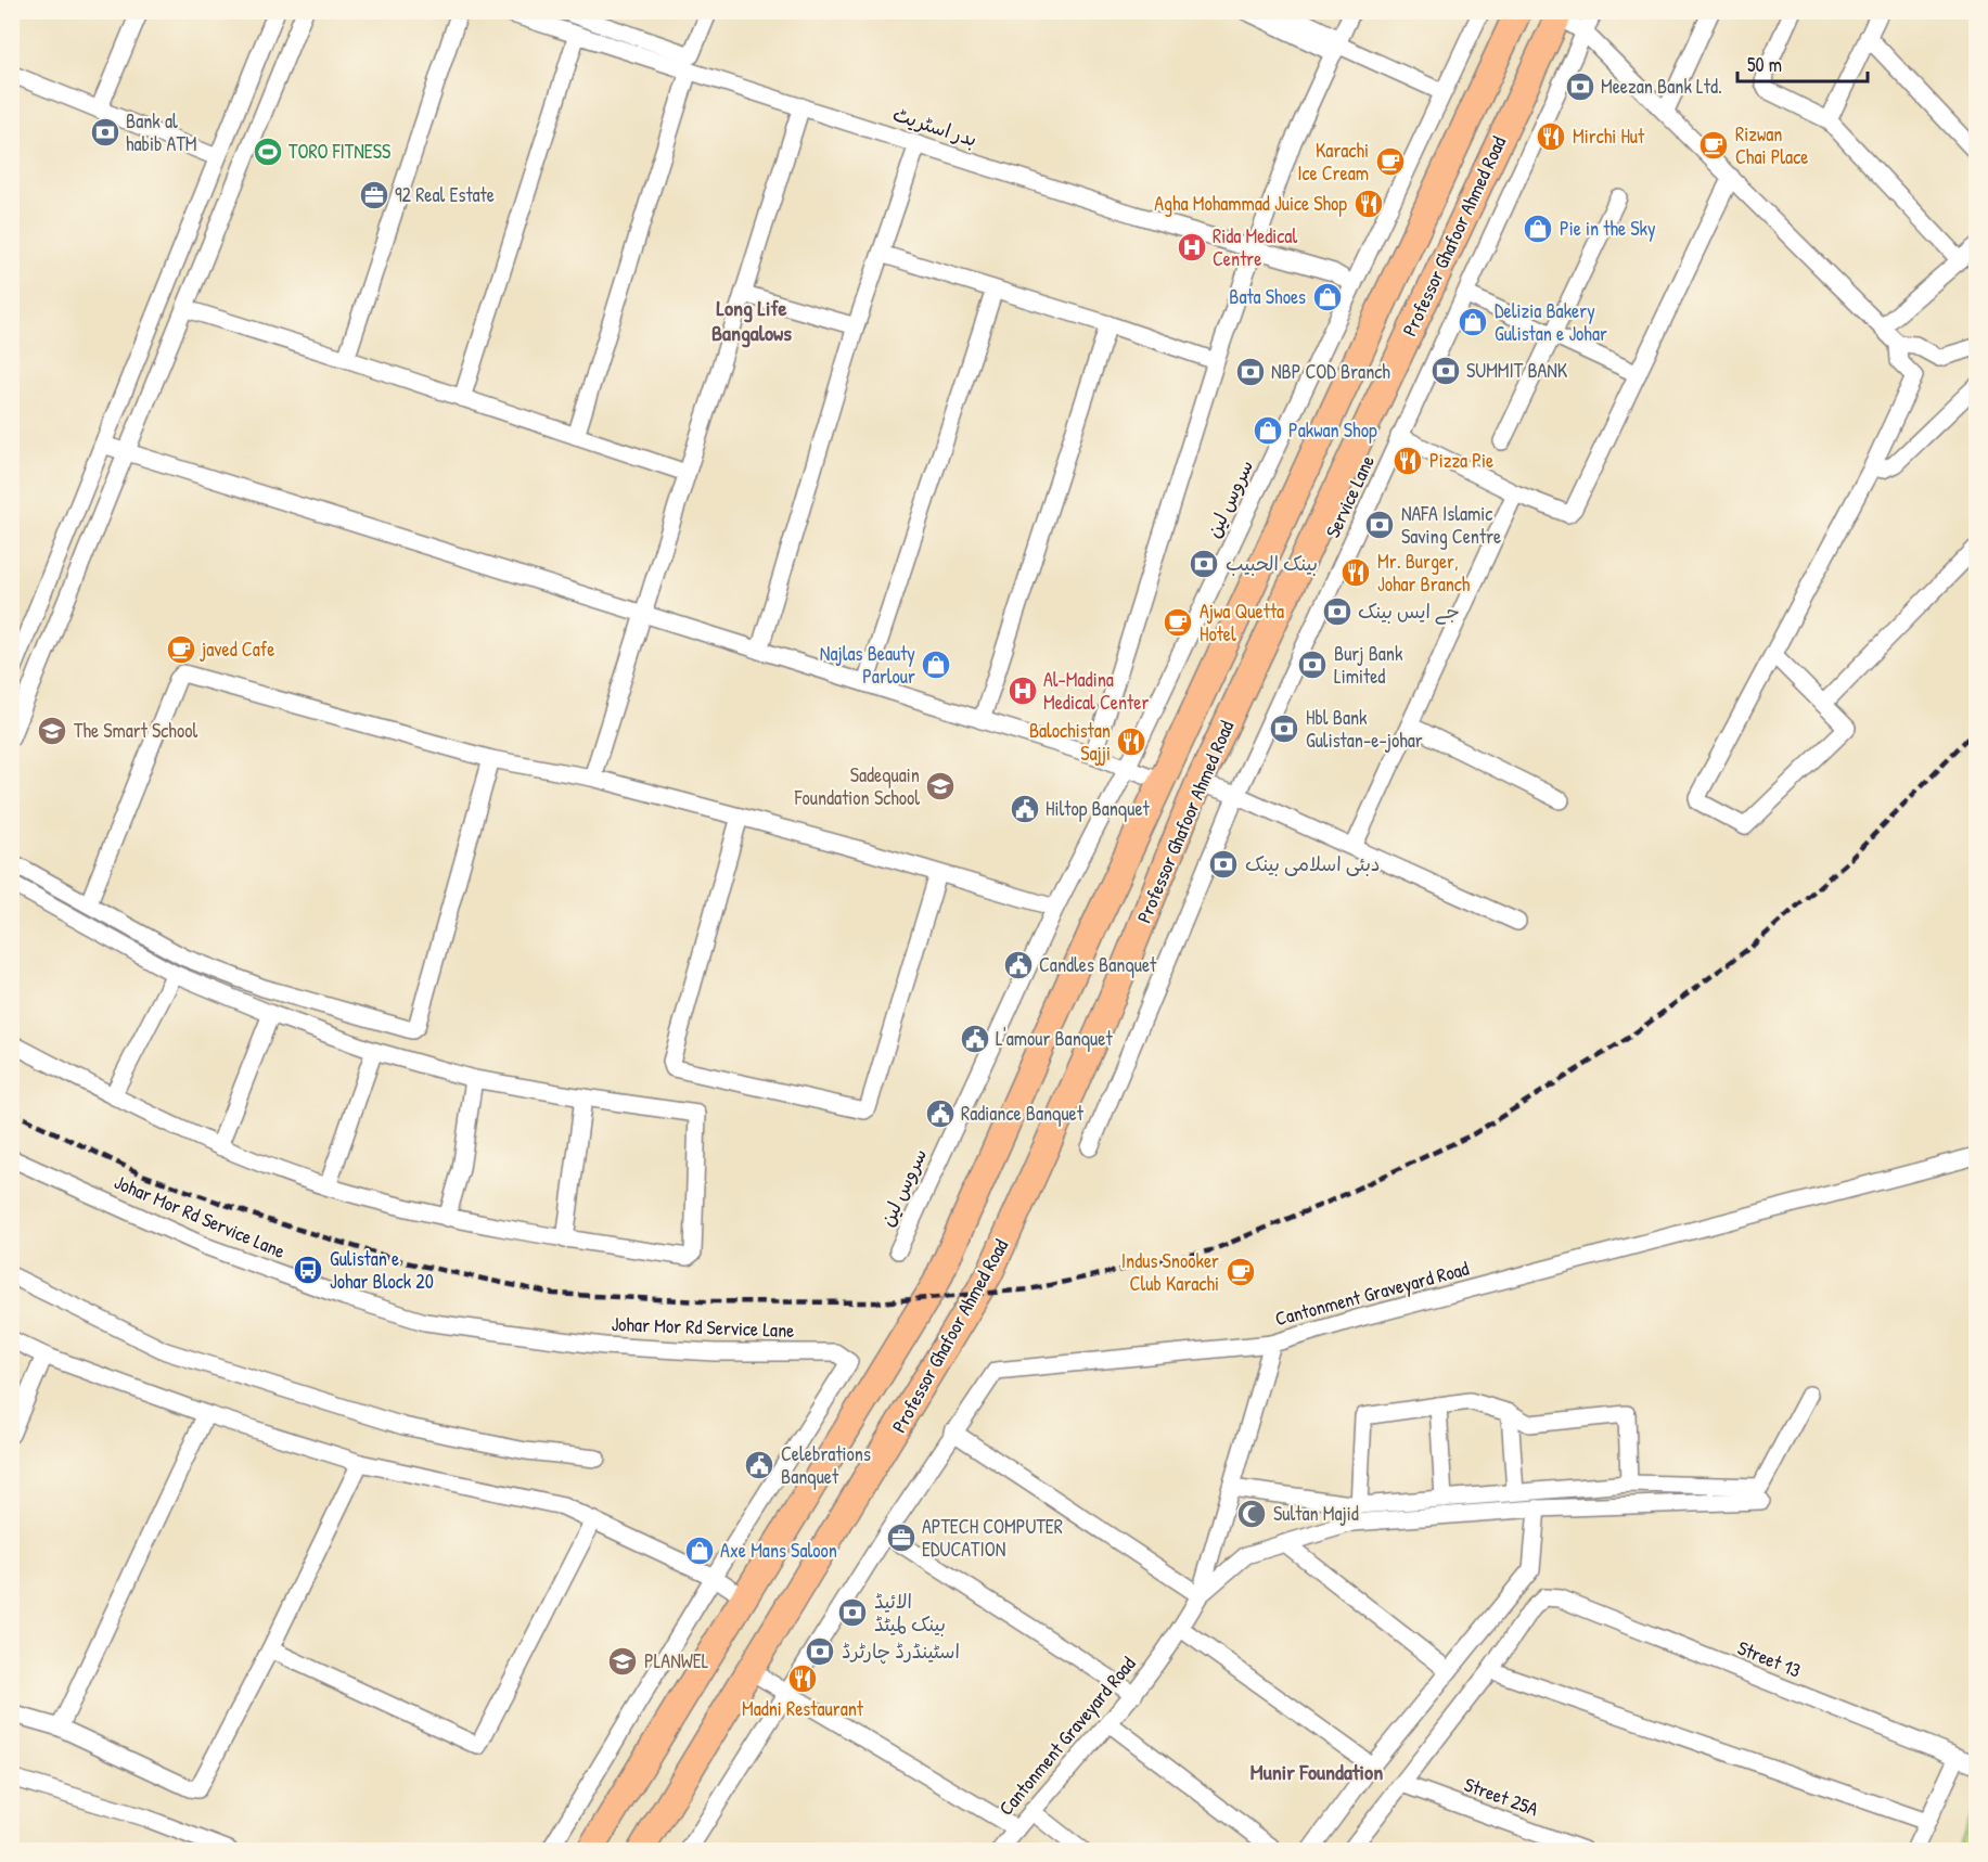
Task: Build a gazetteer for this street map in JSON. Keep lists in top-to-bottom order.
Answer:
{
  "streets": {
    "main road": ["Professor Ghafoor Ahmed Road"],
    "street": [
      "بدر اسٹریٹ",
      "Service Lane",
      "سروس لین",
      "Johar Mor Rd Service Lane",
      "Cantonment Graveyard Road",
      "Street 13",
      "Street 25A"
    ]
  },
  "crossings": [
    ["بدر اسٹریٹ", "سروس لین"]
  ],
  "districts": ["Long Life Bangalows", "Munir Foundation"],
  "places": {
    "bank": [
      "Meezan Bank Ltd.",
      "Bank al habib ATM",
      "SUMMIT BANK",
      "NBP COD Branch",
      "NAFA Islamic Saving Centre",
      "بينک الحبيب",
      "جے ایس بینک",
      "Burj Bank Limited",
      "Hbl Bank Gulistan-e-johar",
      "دبئی اسلامی بینک",
      "الائیڈ بینک لمیٹڈ",
      "اسٹینڈرڈ چارٹرڈ"
    ],
    "restaurant": [
      "Mirchi Hut",
      "Agha Mohammad Juice Shop",
      "Pizza Pie",
      "Mr. Burger, Johar Branch",
      "Balochistan Sajji",
      "Madni Restaurant"
    ],
    "cafe": [
      "Rizwan Chai Place",
      "Karachi Ice Cream",
      "Ajwa Quetta Hotel",
      "javed Cafe",
      "Indus Snooker Club Karachi"
    ],
    "sports": ["TORO FITNESS"],
    "office": ["92 Real Estate", "APTECH COMPUTER EDUCATION"],
    "shop": [
      "Pie in the Sky",
      "Bata Shoes",
      "Delizia Bakery Gulistan e Johar",
      "Pakwan Shop",
      "Najlas Beauty Parlour",
      "Axe Mans Saloon"
    ],
    "hospital": ["Rida Medical Centre", "Al-Madina Medical Center"],
    "school or university": ["The Smart School", "Sadequain Foundation School", "PLANWEL"],
    "public building": [
      "Hiltop Banquet",
      "Candles Banquet",
      "L'amour Banquet",
      "Radiance Banquet",
      "Celebrations Banquet"
    ],
    "bus stop": ["Gulistan e Johar Block 20"],
    "mosque": ["Sultan Majid"]
  },
  "scale_bar": "50 m"
}
